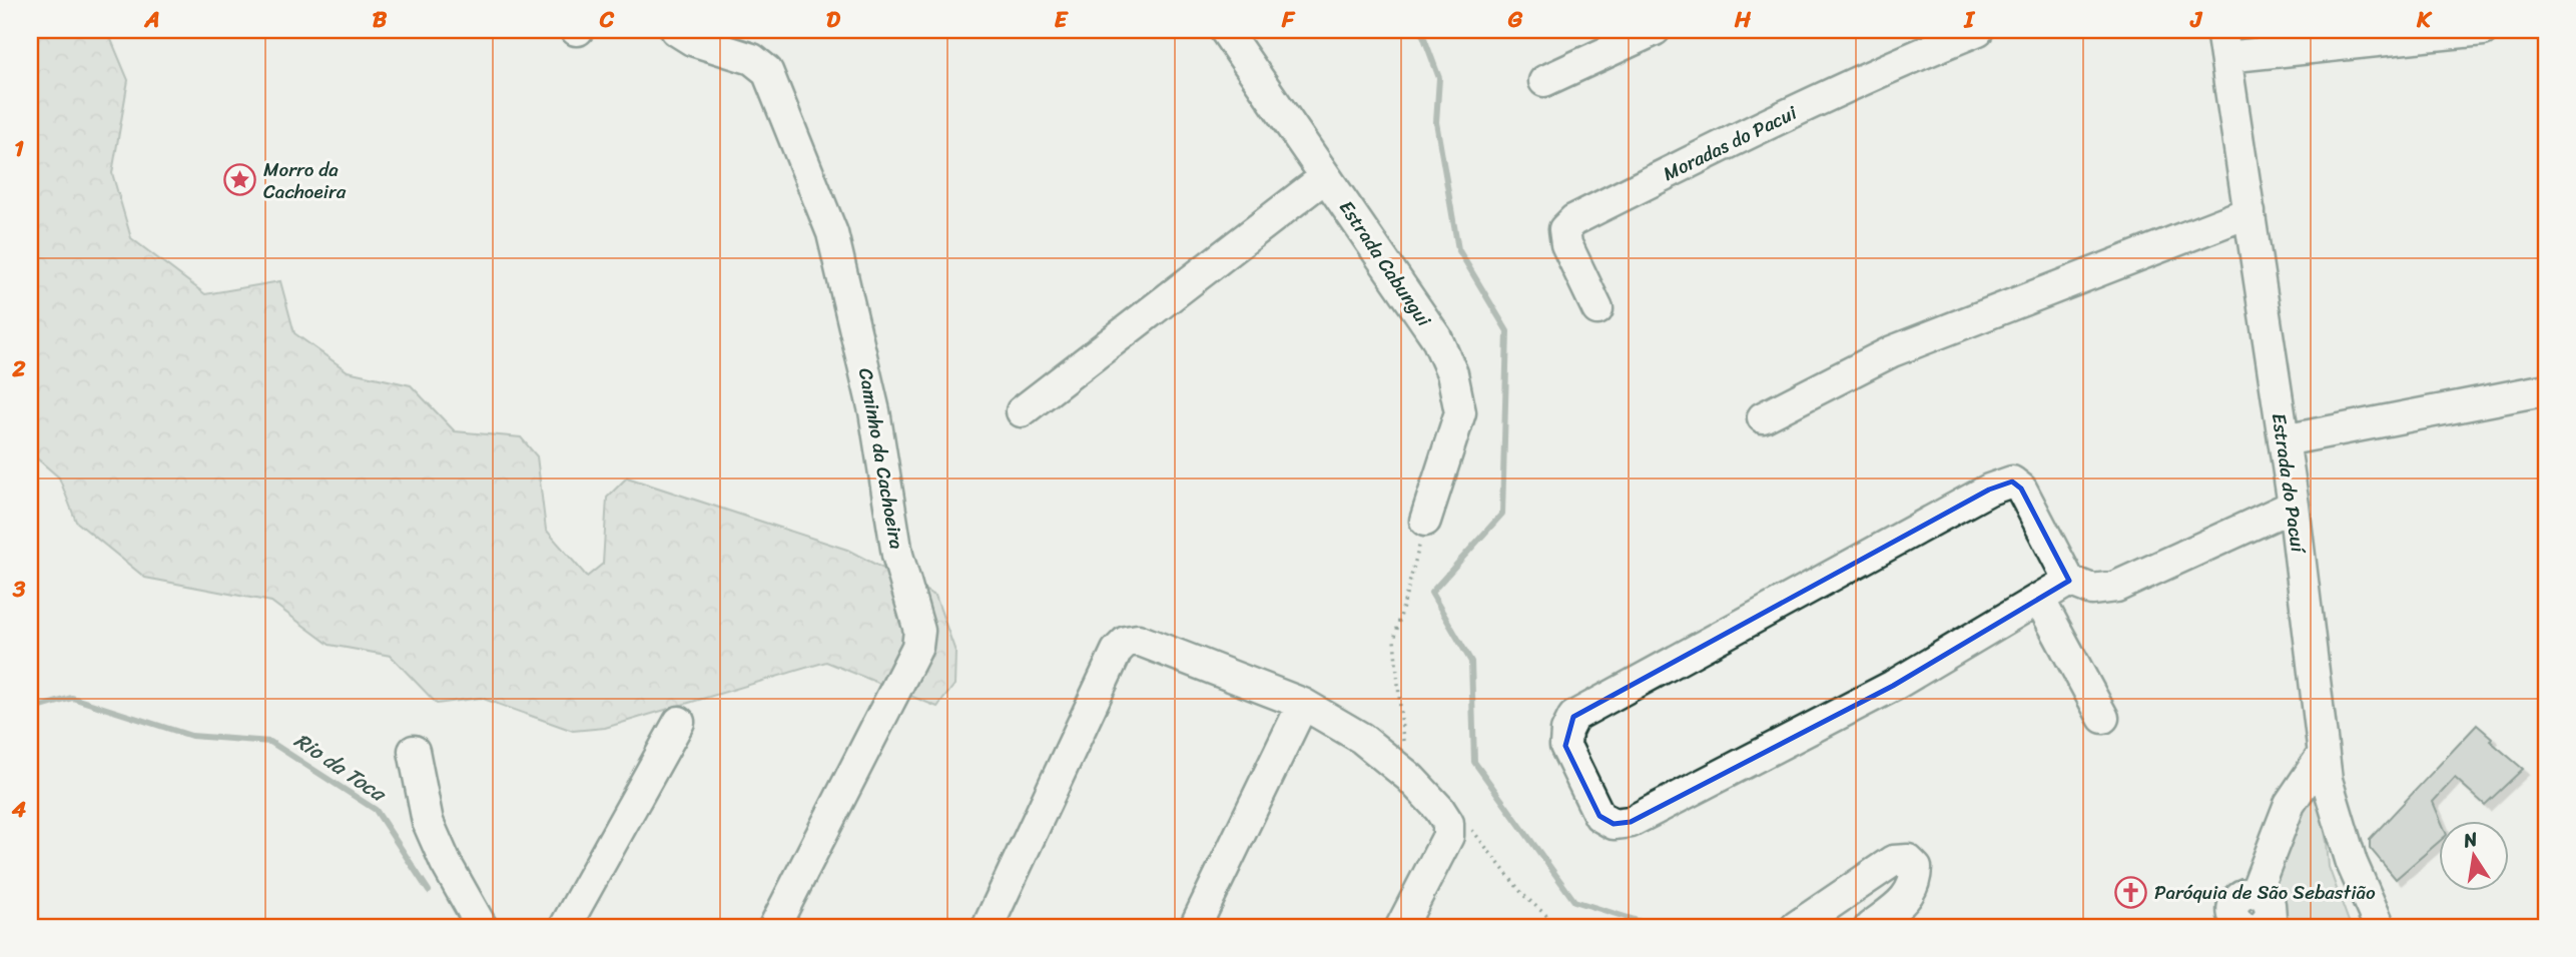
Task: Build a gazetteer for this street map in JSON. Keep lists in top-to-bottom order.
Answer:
{
  "streets": {
    "street": [
      "Moradas do Pacui",
      "Estrada Cabungui",
      "Caminho da Cachoeira",
      "Estrada do Pacuí"
    ]
  },
  "water": ["Rio da Toca"],
  "places": {
    "place": ["Morro da Cachoeira"],
    "church": ["Paróquia de São Sebastião"]
  },
  "north": "top",
  "grid": {
    "columns": [
      "A",
      "B",
      "C",
      "D",
      "E",
      "F",
      "G",
      "H",
      "I",
      "J",
      "K"
    ],
    "rows": [
      "1",
      "2",
      "3",
      "4"
    ]
  }
}
